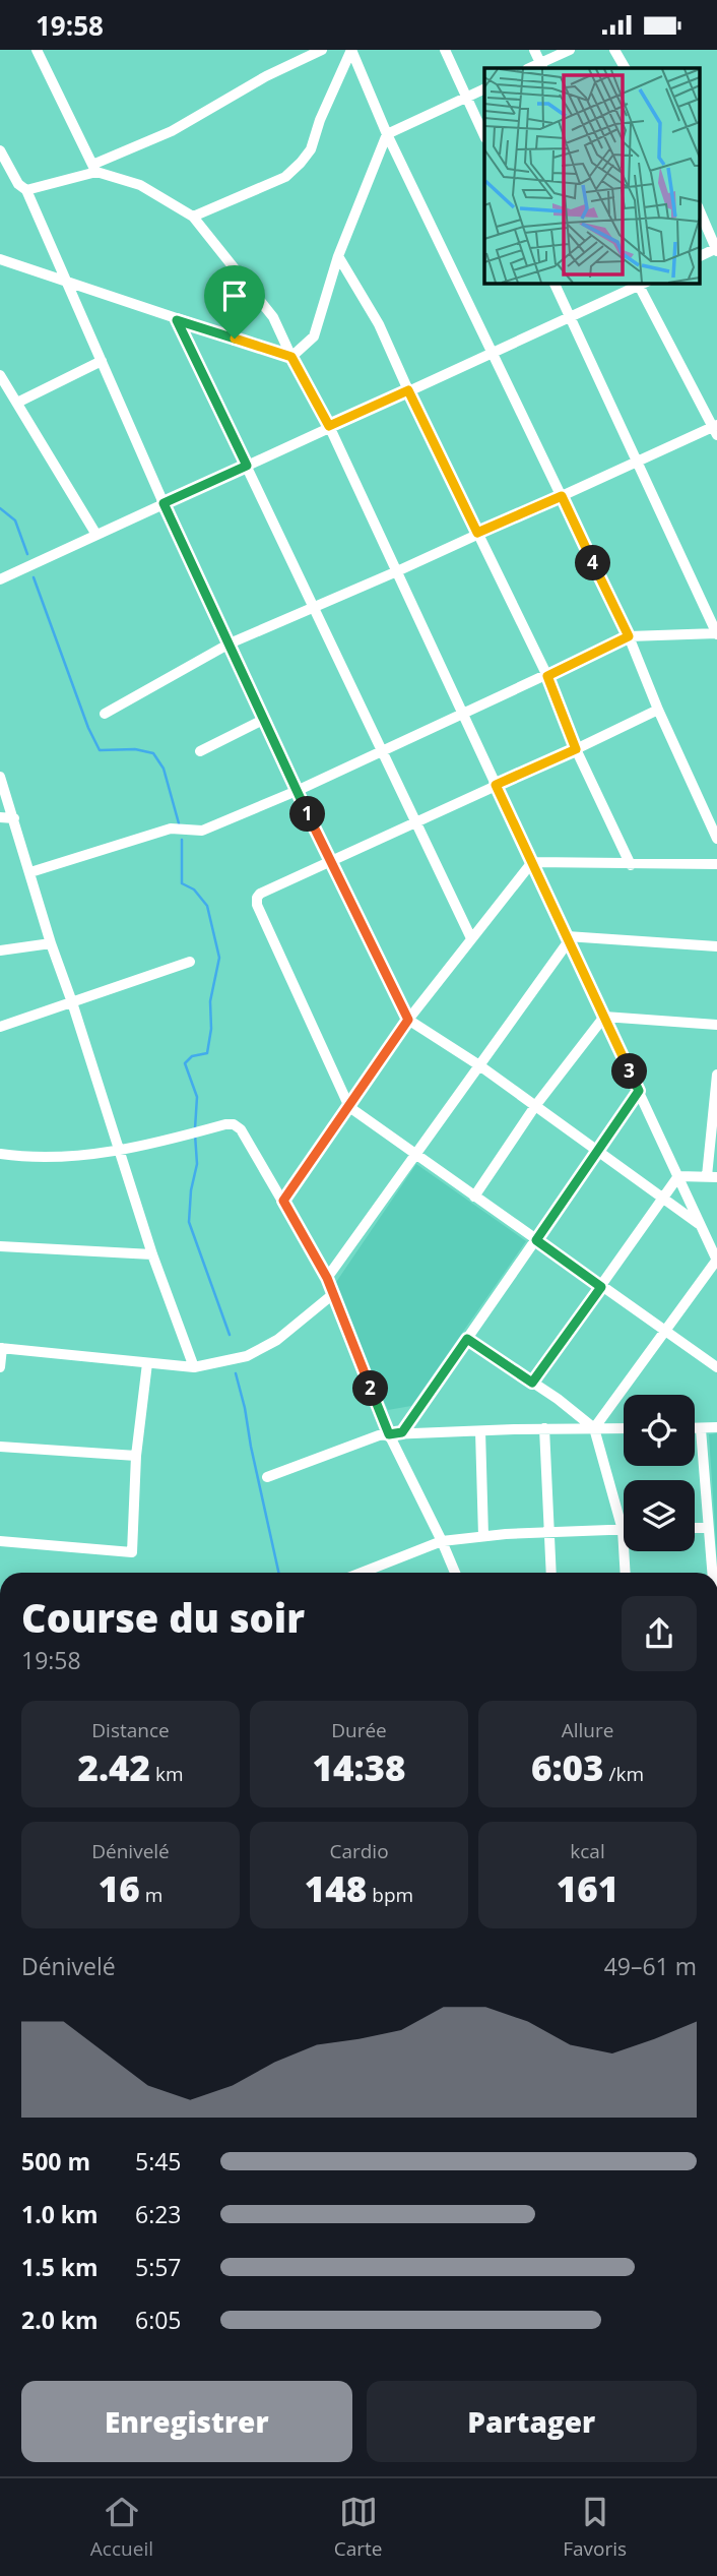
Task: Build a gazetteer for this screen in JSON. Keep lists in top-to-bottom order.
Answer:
{
  "page": {
    "status": "19:58",
    "pins": [
      "4",
      "1",
      "3",
      "2"
    ],
    "heading": ["Course du soir", "19:58"],
    "stats": [
      ["Distance", "2.42 km"],
      ["Durée", "14:38"],
      ["Allure", "6:03 /km"],
      ["Dénivelé", "16 m"],
      ["Cardio", "148 bpm"],
      ["kcal", "161"]
    ],
    "chart": ["Dénivelé", "49–61 m"],
    "list": [
      {
        "name": "500 m",
        "note": "5:45"
      },
      {
        "name": "1.0 km",
        "note": "6:23"
      },
      {
        "name": "1.5 km",
        "note": "5:57"
      },
      {
        "name": "2.0 km",
        "note": "6:05"
      }
    ],
    "buttons": ["Enregistrer", "Partager"],
    "tabs": ["Accueil", "Carte", "Favoris"]
  }
}
